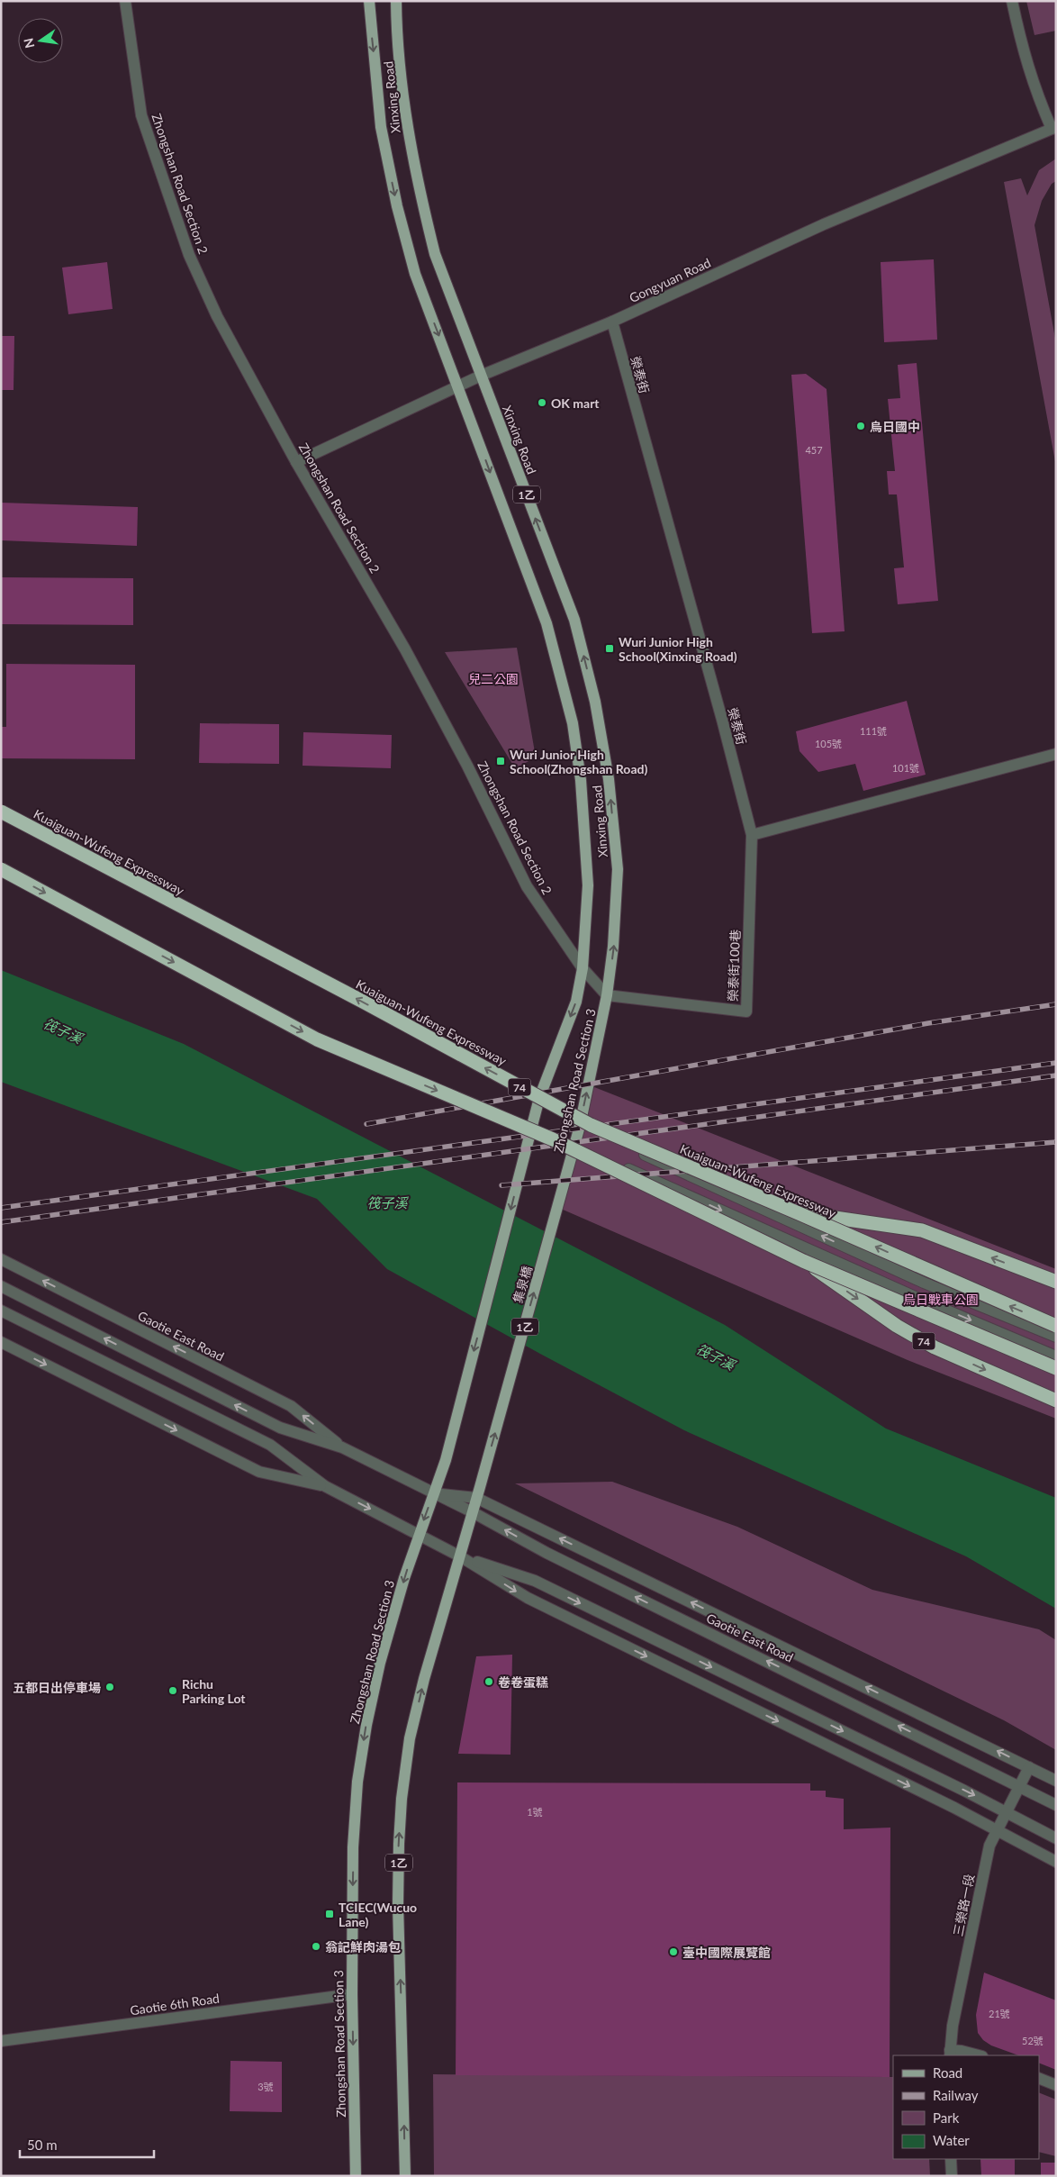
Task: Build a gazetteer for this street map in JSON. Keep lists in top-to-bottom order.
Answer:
{
  "streets": {
    "highway": ["Kuaiguan-Wufeng Expressway", "74"],
    "main road": [
      "Xinxing Road",
      "1乙",
      "Zhongshan Road Section 3",
      "集泉橋"
    ],
    "street": [
      "Zhongshan Road Section 2",
      "Gongyuan Road",
      "榮泰街",
      "榮泰街100巷",
      "Gaotie East Road",
      "三榮路一段",
      "Gaotie 6th Road"
    ]
  },
  "crossings": [
    ["Xinxing Road", "Zhongshan Road Section 2"],
    ["Xinxing Road", "Gongyuan Road"],
    ["Xinxing Road", "榮泰街100巷"],
    ["Xinxing Road", "Zhongshan Road Section 3"],
    ["Zhongshan Road Section 2", "Gongyuan Road"],
    ["Zhongshan Road Section 2", "榮泰街100巷"],
    ["Zhongshan Road Section 2", "Zhongshan Road Section 3"],
    ["Gongyuan Road", "榮泰街"],
    ["榮泰街", "榮泰街100巷"],
    ["1乙", "集泉橋"],
    ["1乙", "Gaotie East Road"],
    ["Kuaiguan-Wufeng Expressway", "74"],
    ["榮泰街100巷", "Zhongshan Road Section 3"],
    ["Zhongshan Road Section 3", "集泉橋"],
    ["Zhongshan Road Section 3", "Gaotie East Road"],
    ["Zhongshan Road Section 3", "Gaotie 6th Road"],
    ["集泉橋", "Gaotie East Road"],
    ["Gaotie East Road", "三榮路一段"]
  ],
  "one_way": ["集泉橋"],
  "water": ["筏子溪"],
  "parks": ["兒二公園", "烏日戰車公園"],
  "places": {
    "other": [
      "OK mart",
      "烏日國中",
      "卷卷蛋糕",
      "五都日出停車場",
      "Richu Parking Lot",
      "翁記鮮肉湯包",
      "臺中國際展覽館"
    ],
    "transit": ["Wuri Junior High School(Xinxing Road)", "Wuri Junior High School(Zhongshan Road)", "TCIEC(Wucuo Lane)"]
  },
  "house_numbers": [
    "457",
    "111號",
    "105號",
    "101號",
    "1號",
    "21號",
    "52號",
    "3號"
  ],
  "legend": [
    "Road",
    "Railway",
    "Park",
    "Water"
  ],
  "scale_bar": "50 m",
  "north": "left"
}
